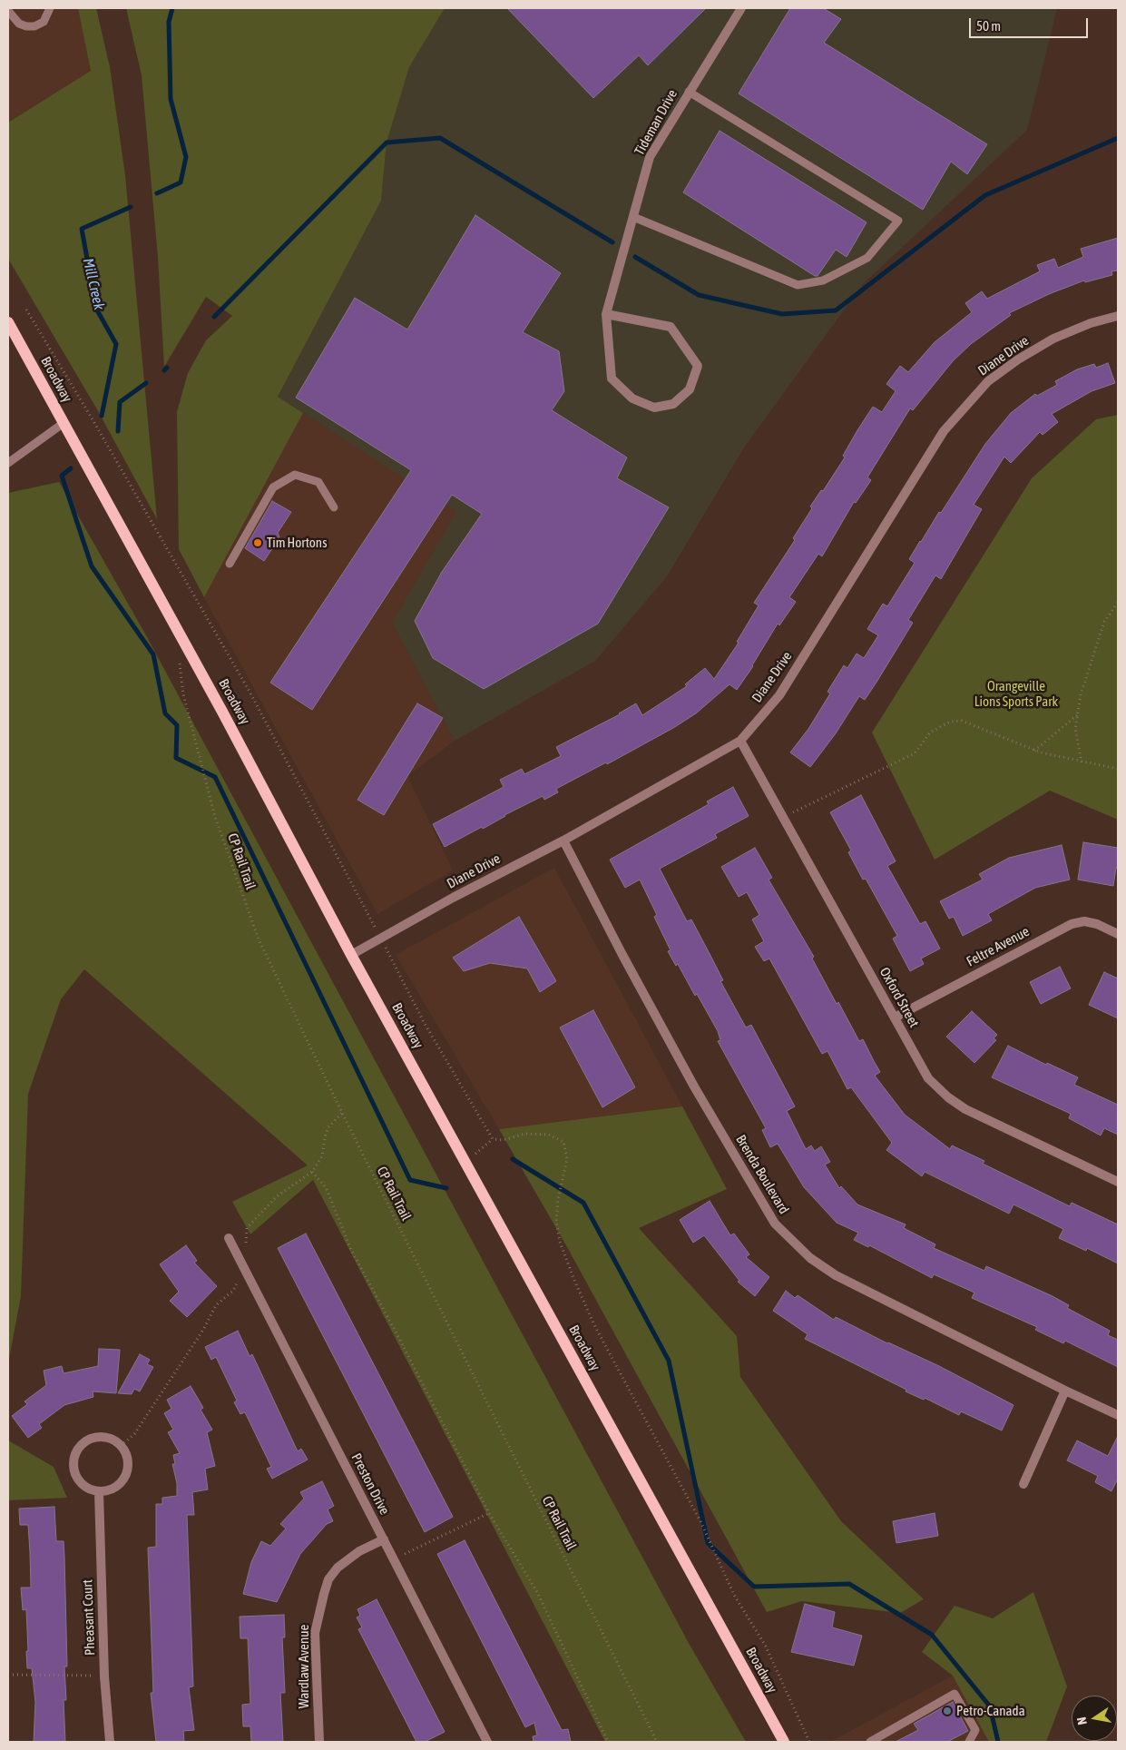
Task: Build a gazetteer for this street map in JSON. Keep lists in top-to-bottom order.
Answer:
{
  "streets": {
    "main road": ["Broadway"],
    "street": [
      "Tideman Drive",
      "Diane Drive",
      "Feltre Avenue",
      "Oxford Street",
      "Brenda Boulevard",
      "Preston Drive",
      "Pheasant Court",
      "Wardlaw Avenue"
    ],
    "path": ["CP Rail Trail"]
  },
  "crossings": [
    ["Diane Drive", "Broadway"],
    ["Diane Drive", "Oxford Street"],
    ["Diane Drive", "Brenda Boulevard"],
    ["Feltre Avenue", "Oxford Street"],
    ["Preston Drive", "Wardlaw Avenue"]
  ],
  "water": ["Mill Creek"],
  "parks": ["Orangeville Lions Sports Park"],
  "places": ["Tim Hortons", "Petro-Canada"],
  "scale_bar": "50 m",
  "north": "left"
}
